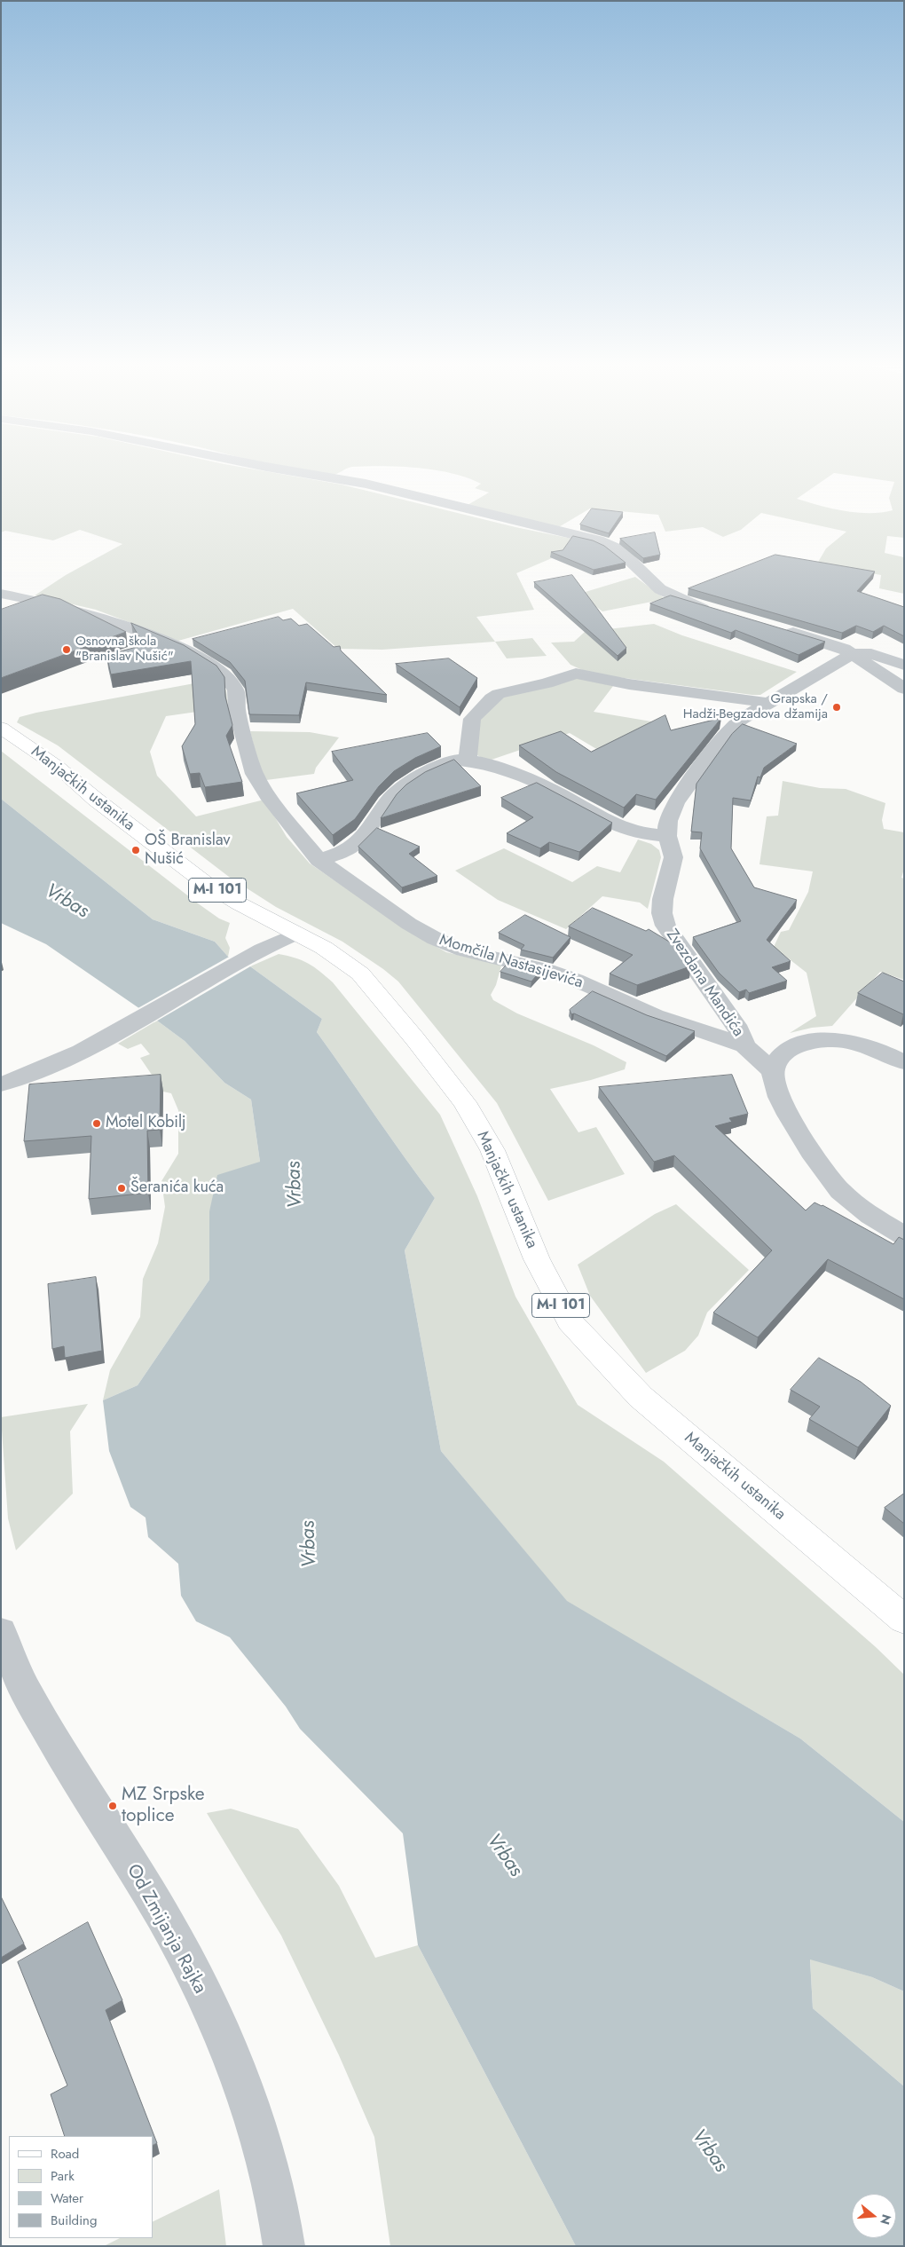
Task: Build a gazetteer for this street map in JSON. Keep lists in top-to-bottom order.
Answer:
{
  "streets": {
    "main road": ["Manjačkih ustanika", "M-I 101"],
    "street": ["Momčila Nastasijevića", "Zvezdana Mandića", "Od Zmijanja Rajka"]
  },
  "crossings": [
    ["Momčila Nastasijevića", "Zvezdana Mandića"]
  ],
  "water": ["Vrbas"],
  "places": [
    "Osnovna škola \"Branislav Nušić\"",
    "Grapska / Hadži-Begzadova džamija",
    "OŠ Branislav Nušić",
    "Motel Kobilj",
    "Šeranića kuća",
    "MZ Srpske toplice"
  ],
  "legend": [
    "Road",
    "Park",
    "Water",
    "Building"
  ],
  "north": "right"
}
